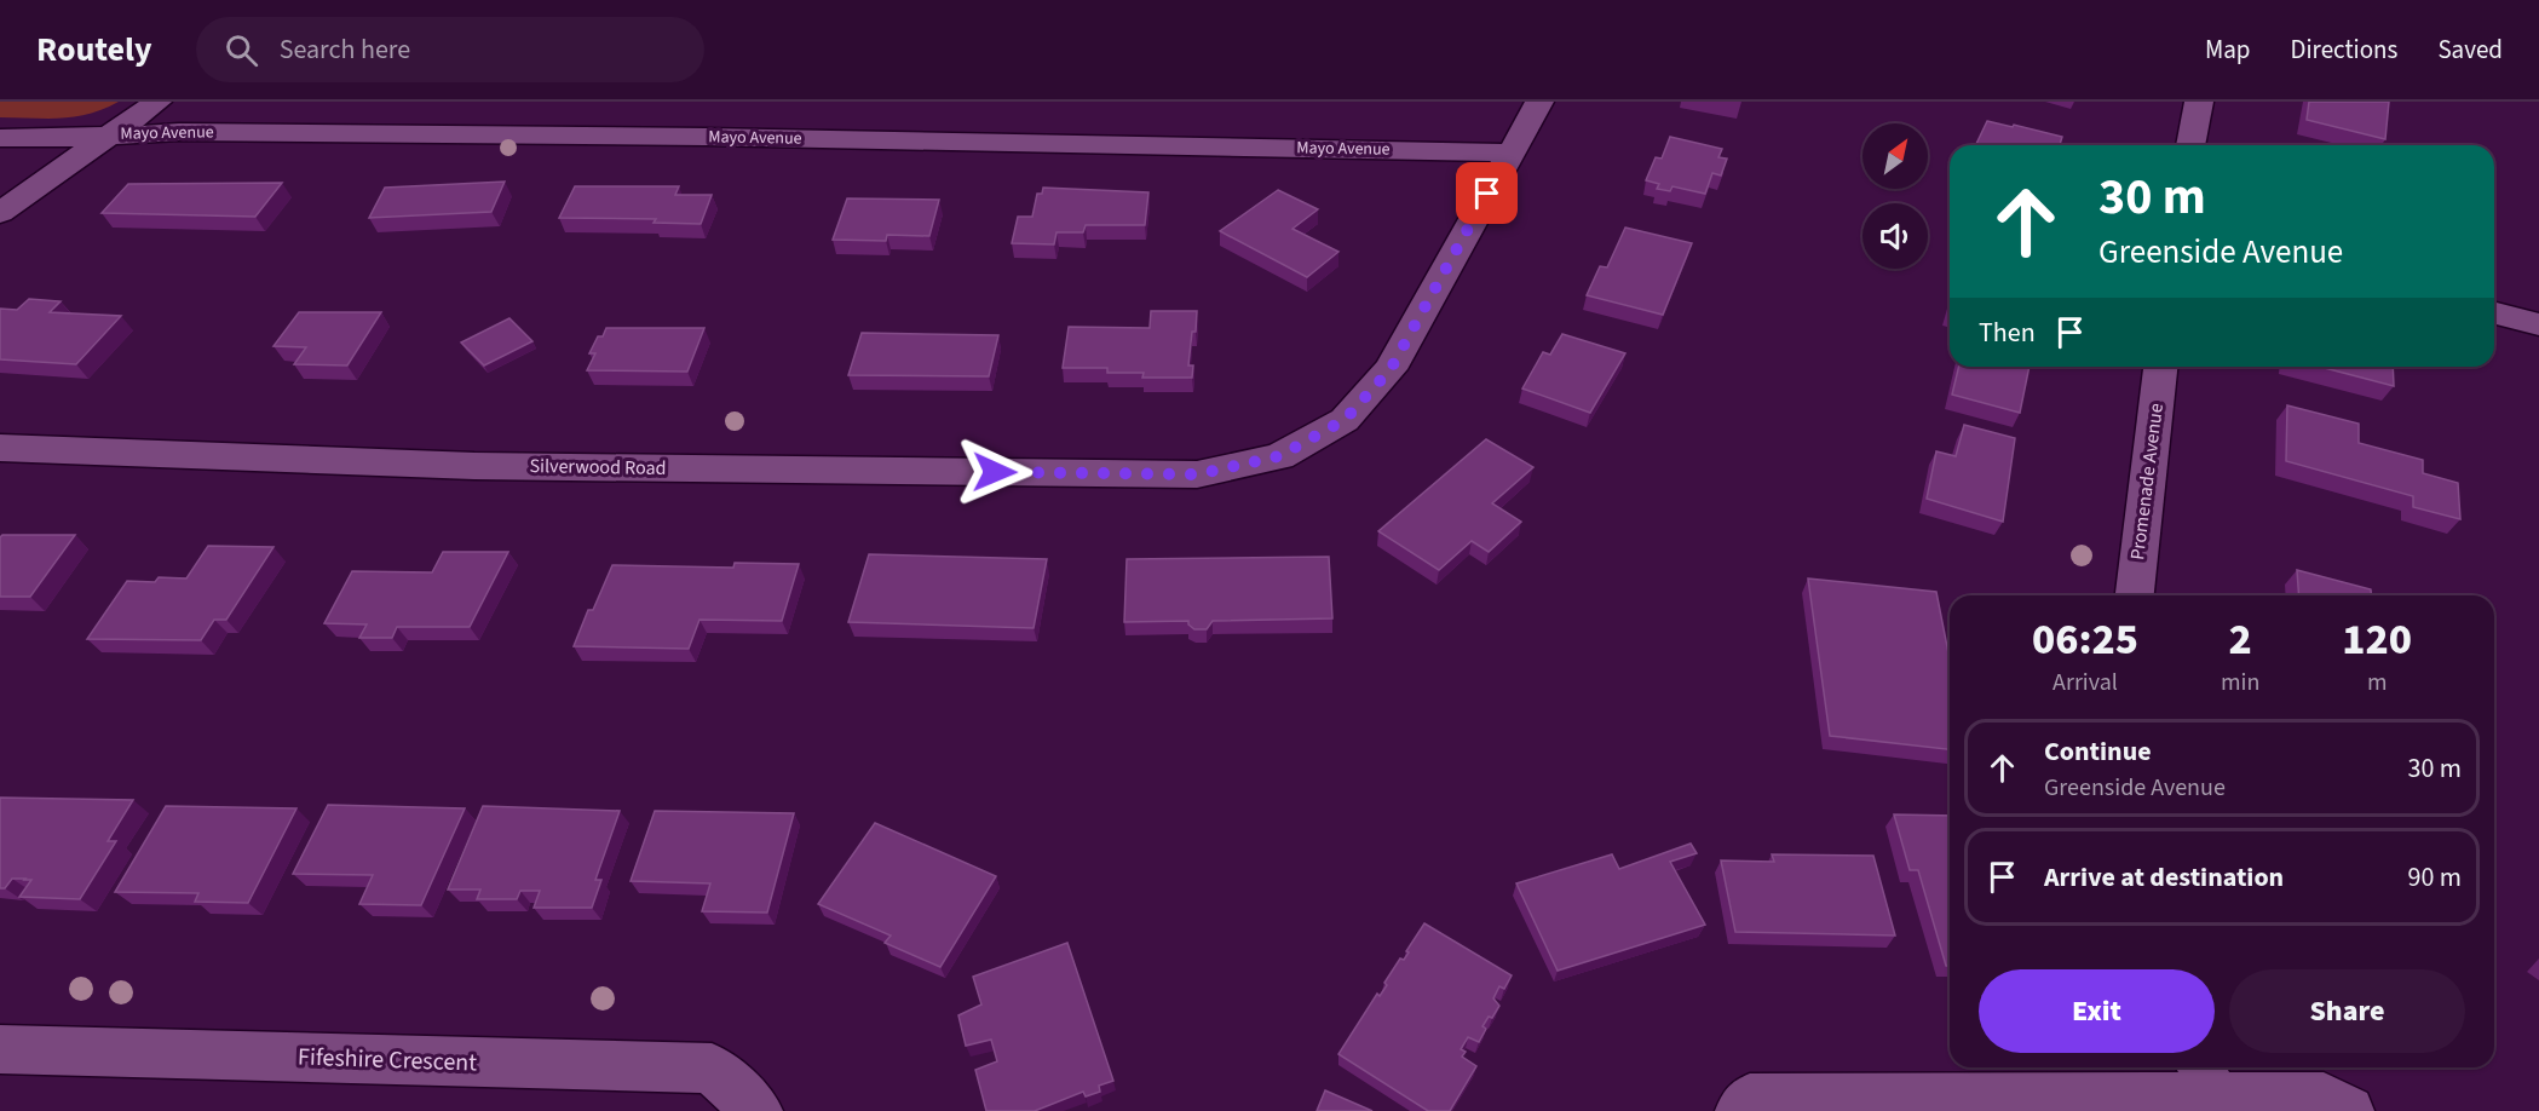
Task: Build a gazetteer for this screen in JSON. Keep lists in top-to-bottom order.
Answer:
{
  "streets": {
    "street": [
      "Mayo Avenue",
      "Silverwood Road",
      "Promenade Avenue",
      "Fifeshire Crescent"
    ]
  },
  "crossings": [
    ["Mayo Avenue", "Silverwood Road"]
  ],
  "north": "top right",
  "page": {
    "header": "Routely",
    "search": "Search here",
    "nav": ["Map", "Directions", "Saved"],
    "turn": ["30 m", "Greenside Avenue"],
    "then": "Then",
    "eta": [
      "06:25",
      "Arrival",
      "2",
      "min",
      "120",
      "m"
    ],
    "list": [
      {
        "name": "Continue",
        "note": "Greenside Avenue",
        "value": "30 m"
      },
      {
        "name": "Arrive at destination",
        "value": "90 m"
      }
    ],
    "buttons": ["Exit", "Share"]
  }
}
